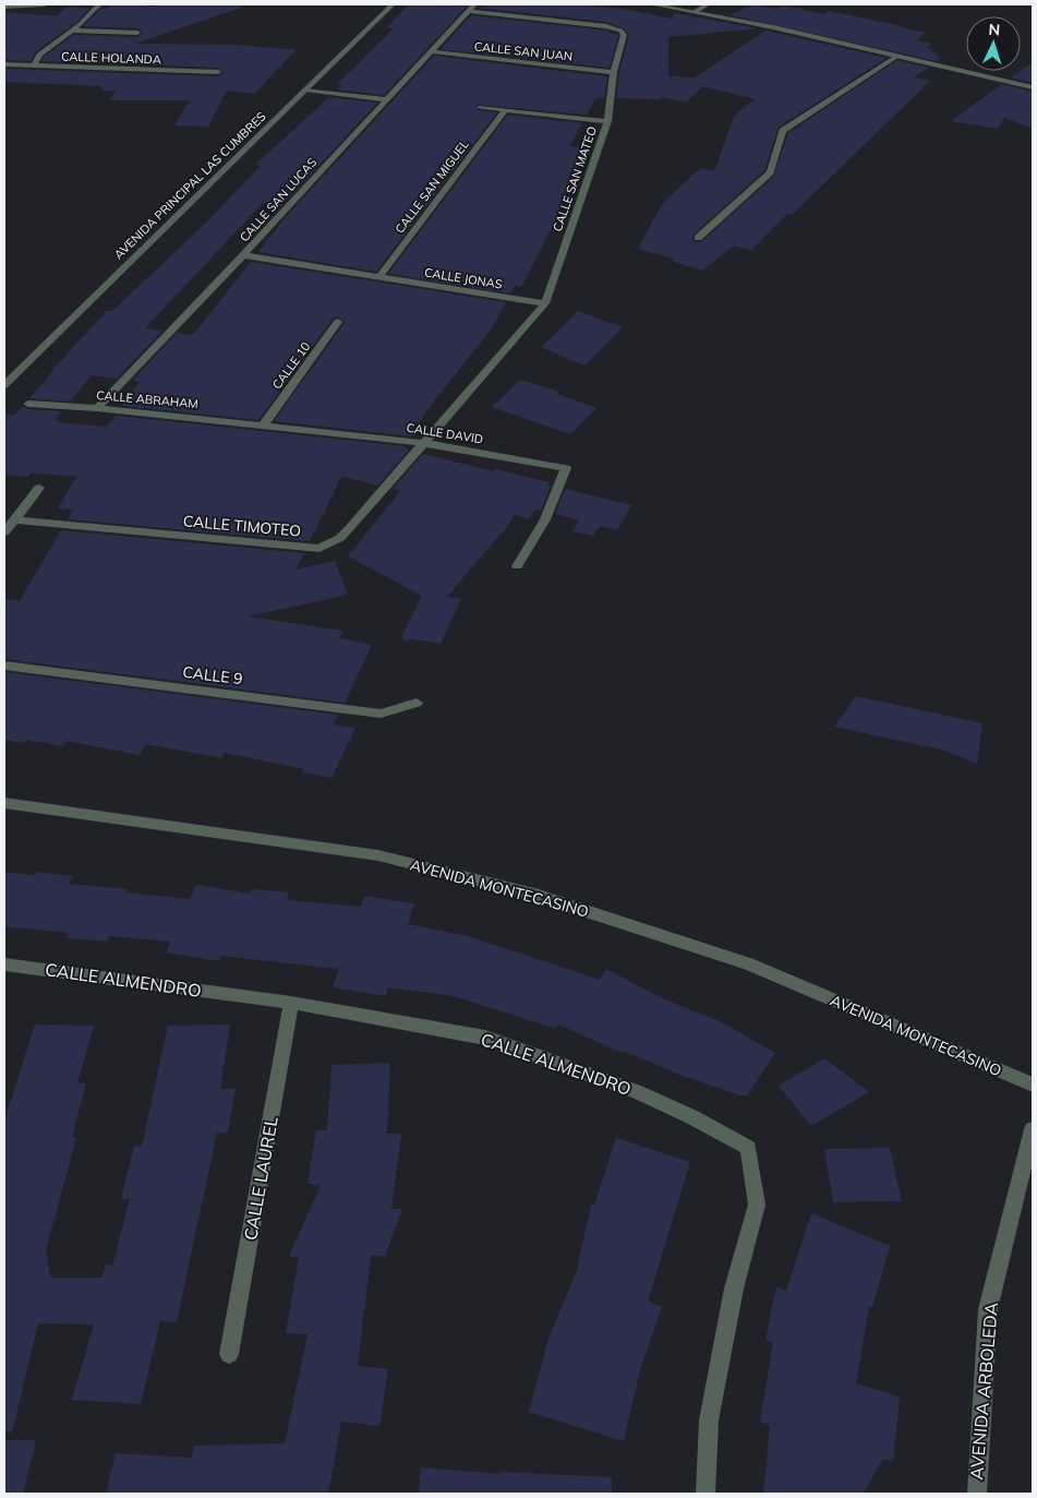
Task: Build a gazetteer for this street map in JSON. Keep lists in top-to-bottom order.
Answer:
{
  "streets": {
    "street": [
      "CALLE SAN JUAN",
      "CALLE HOLANDA",
      "CALLE SAN MATEO",
      "AVENIDA PRINCIPAL LAS CUMBRES",
      "CALLE SAN MIGUEL",
      "CALLE SAN LUCAS",
      "CALLE JONAS",
      "CALLE 10",
      "CALLE ABRAHAM",
      "CALLE DAVID",
      "CALLE TIMOTEO",
      "CALLE 9",
      "AVENIDA MONTECASINO",
      "CALLE ALMENDRO",
      "CALLE LAUREL",
      "AVENIDA ARBOLEDA"
    ]
  },
  "crossings": [
    ["CALLE SAN JUAN", "CALLE SAN MATEO"],
    ["CALLE SAN JUAN", "CALLE SAN LUCAS"],
    ["CALLE SAN MATEO", "CALLE SAN LUCAS"],
    ["CALLE SAN MATEO", "CALLE JONAS"],
    ["CALLE SAN MATEO", "CALLE DAVID"],
    ["CALLE SAN MATEO", "CALLE TIMOTEO"],
    ["CALLE SAN MIGUEL", "CALLE JONAS"],
    ["CALLE SAN LUCAS", "CALLE ABRAHAM"],
    ["CALLE 10", "CALLE ABRAHAM"],
    ["CALLE 10", "CALLE DAVID"],
    ["CALLE ABRAHAM", "CALLE DAVID"],
    ["CALLE DAVID", "CALLE TIMOTEO"],
    ["CALLE ALMENDRO", "CALLE LAUREL"]
  ],
  "north": "top"
}
